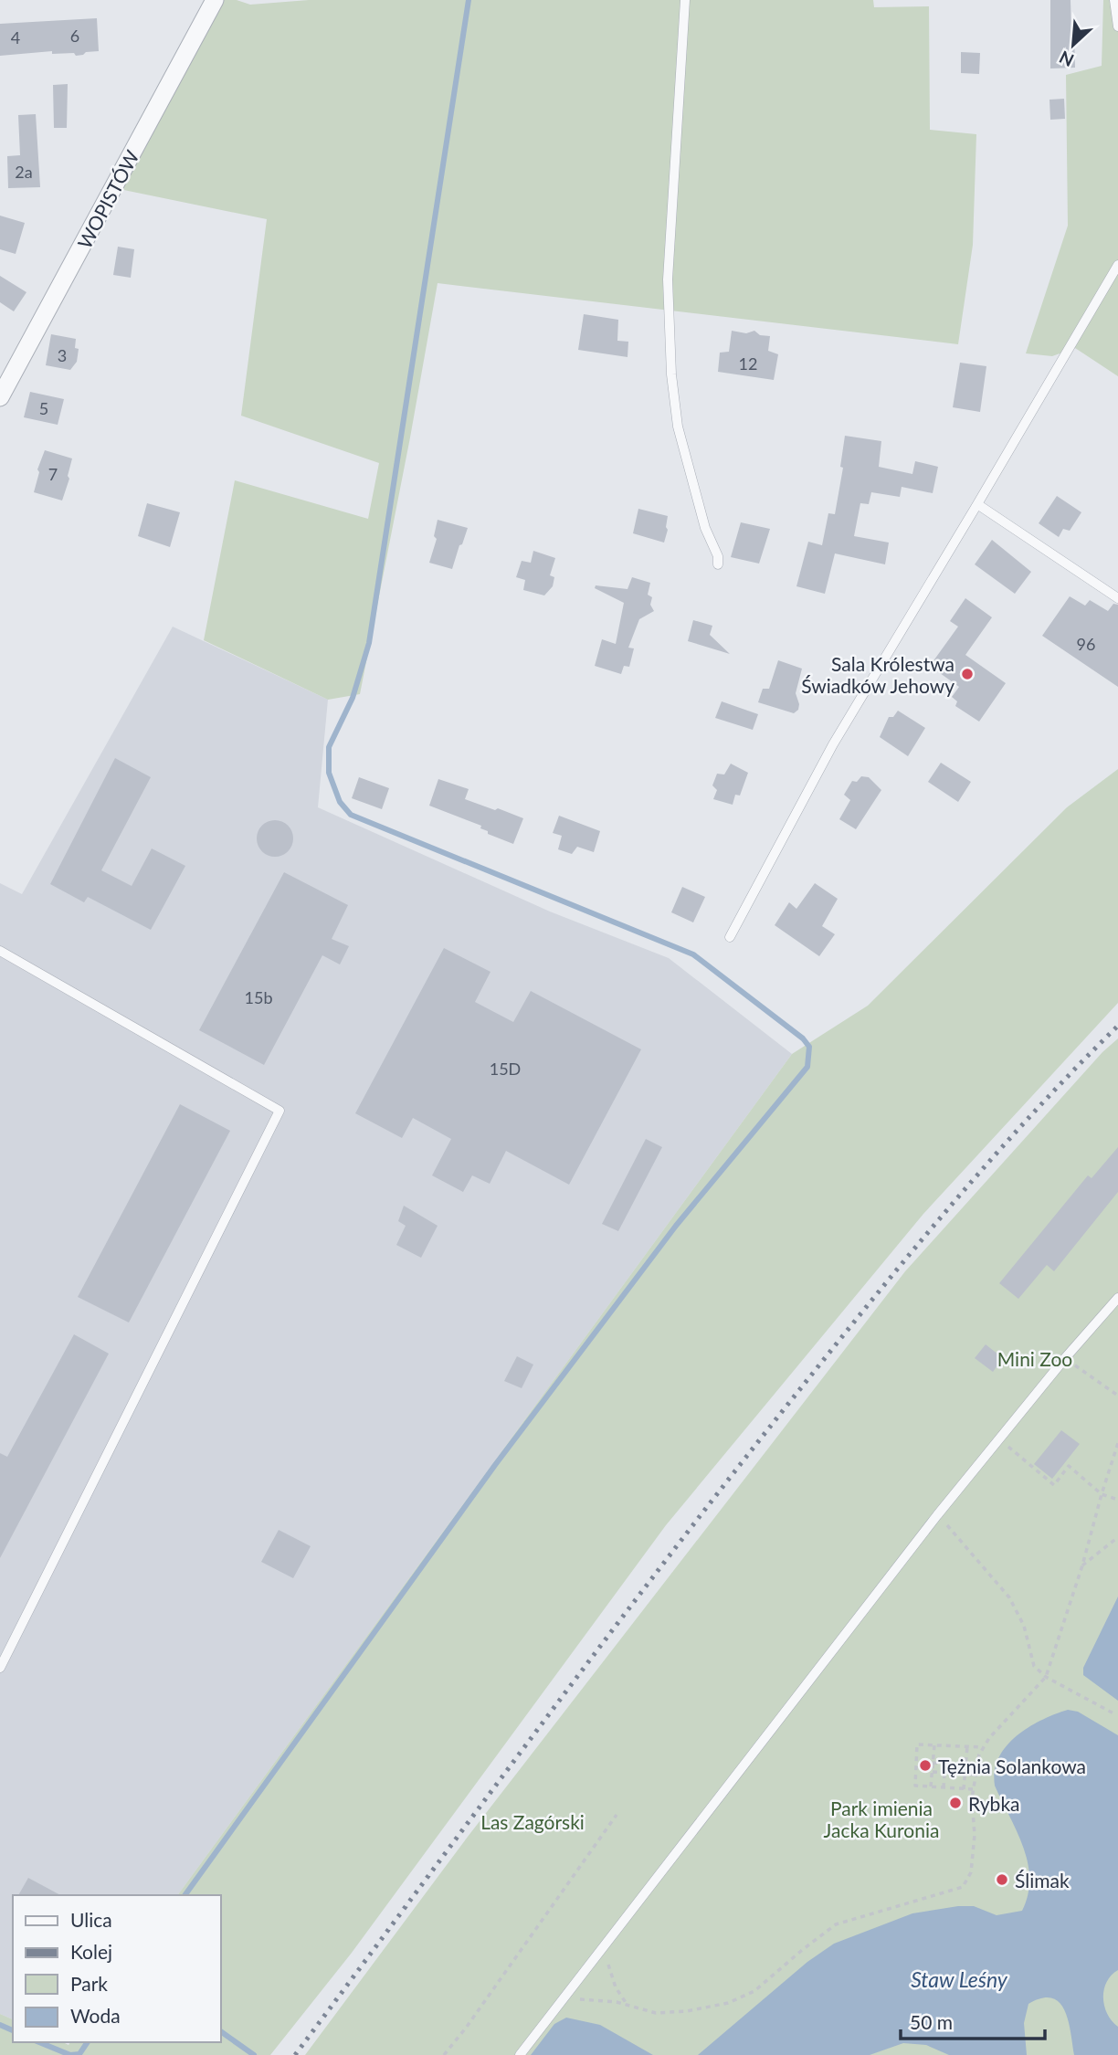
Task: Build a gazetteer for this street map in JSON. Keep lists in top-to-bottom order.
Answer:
{
  "streets": {
    "street": ["WOPISTÓW"]
  },
  "water": ["Staw Leśny"],
  "parks": ["Mini Zoo", "Park imienia Jacka Kuronia", "Las Zagórski"],
  "places": [
    "Sala Królestwa Świadków Jehowy",
    "Tężnia Solankowa",
    "Rybka",
    "Ślimak"
  ],
  "house_numbers": [
    "6",
    "4",
    "2a",
    "3",
    "12",
    "5",
    "7",
    "96",
    "15b",
    "15D"
  ],
  "legend": [
    "Ulica",
    "Kolej",
    "Park",
    "Woda"
  ],
  "scale_bar": "50 m",
  "north": "bottom left"
}
